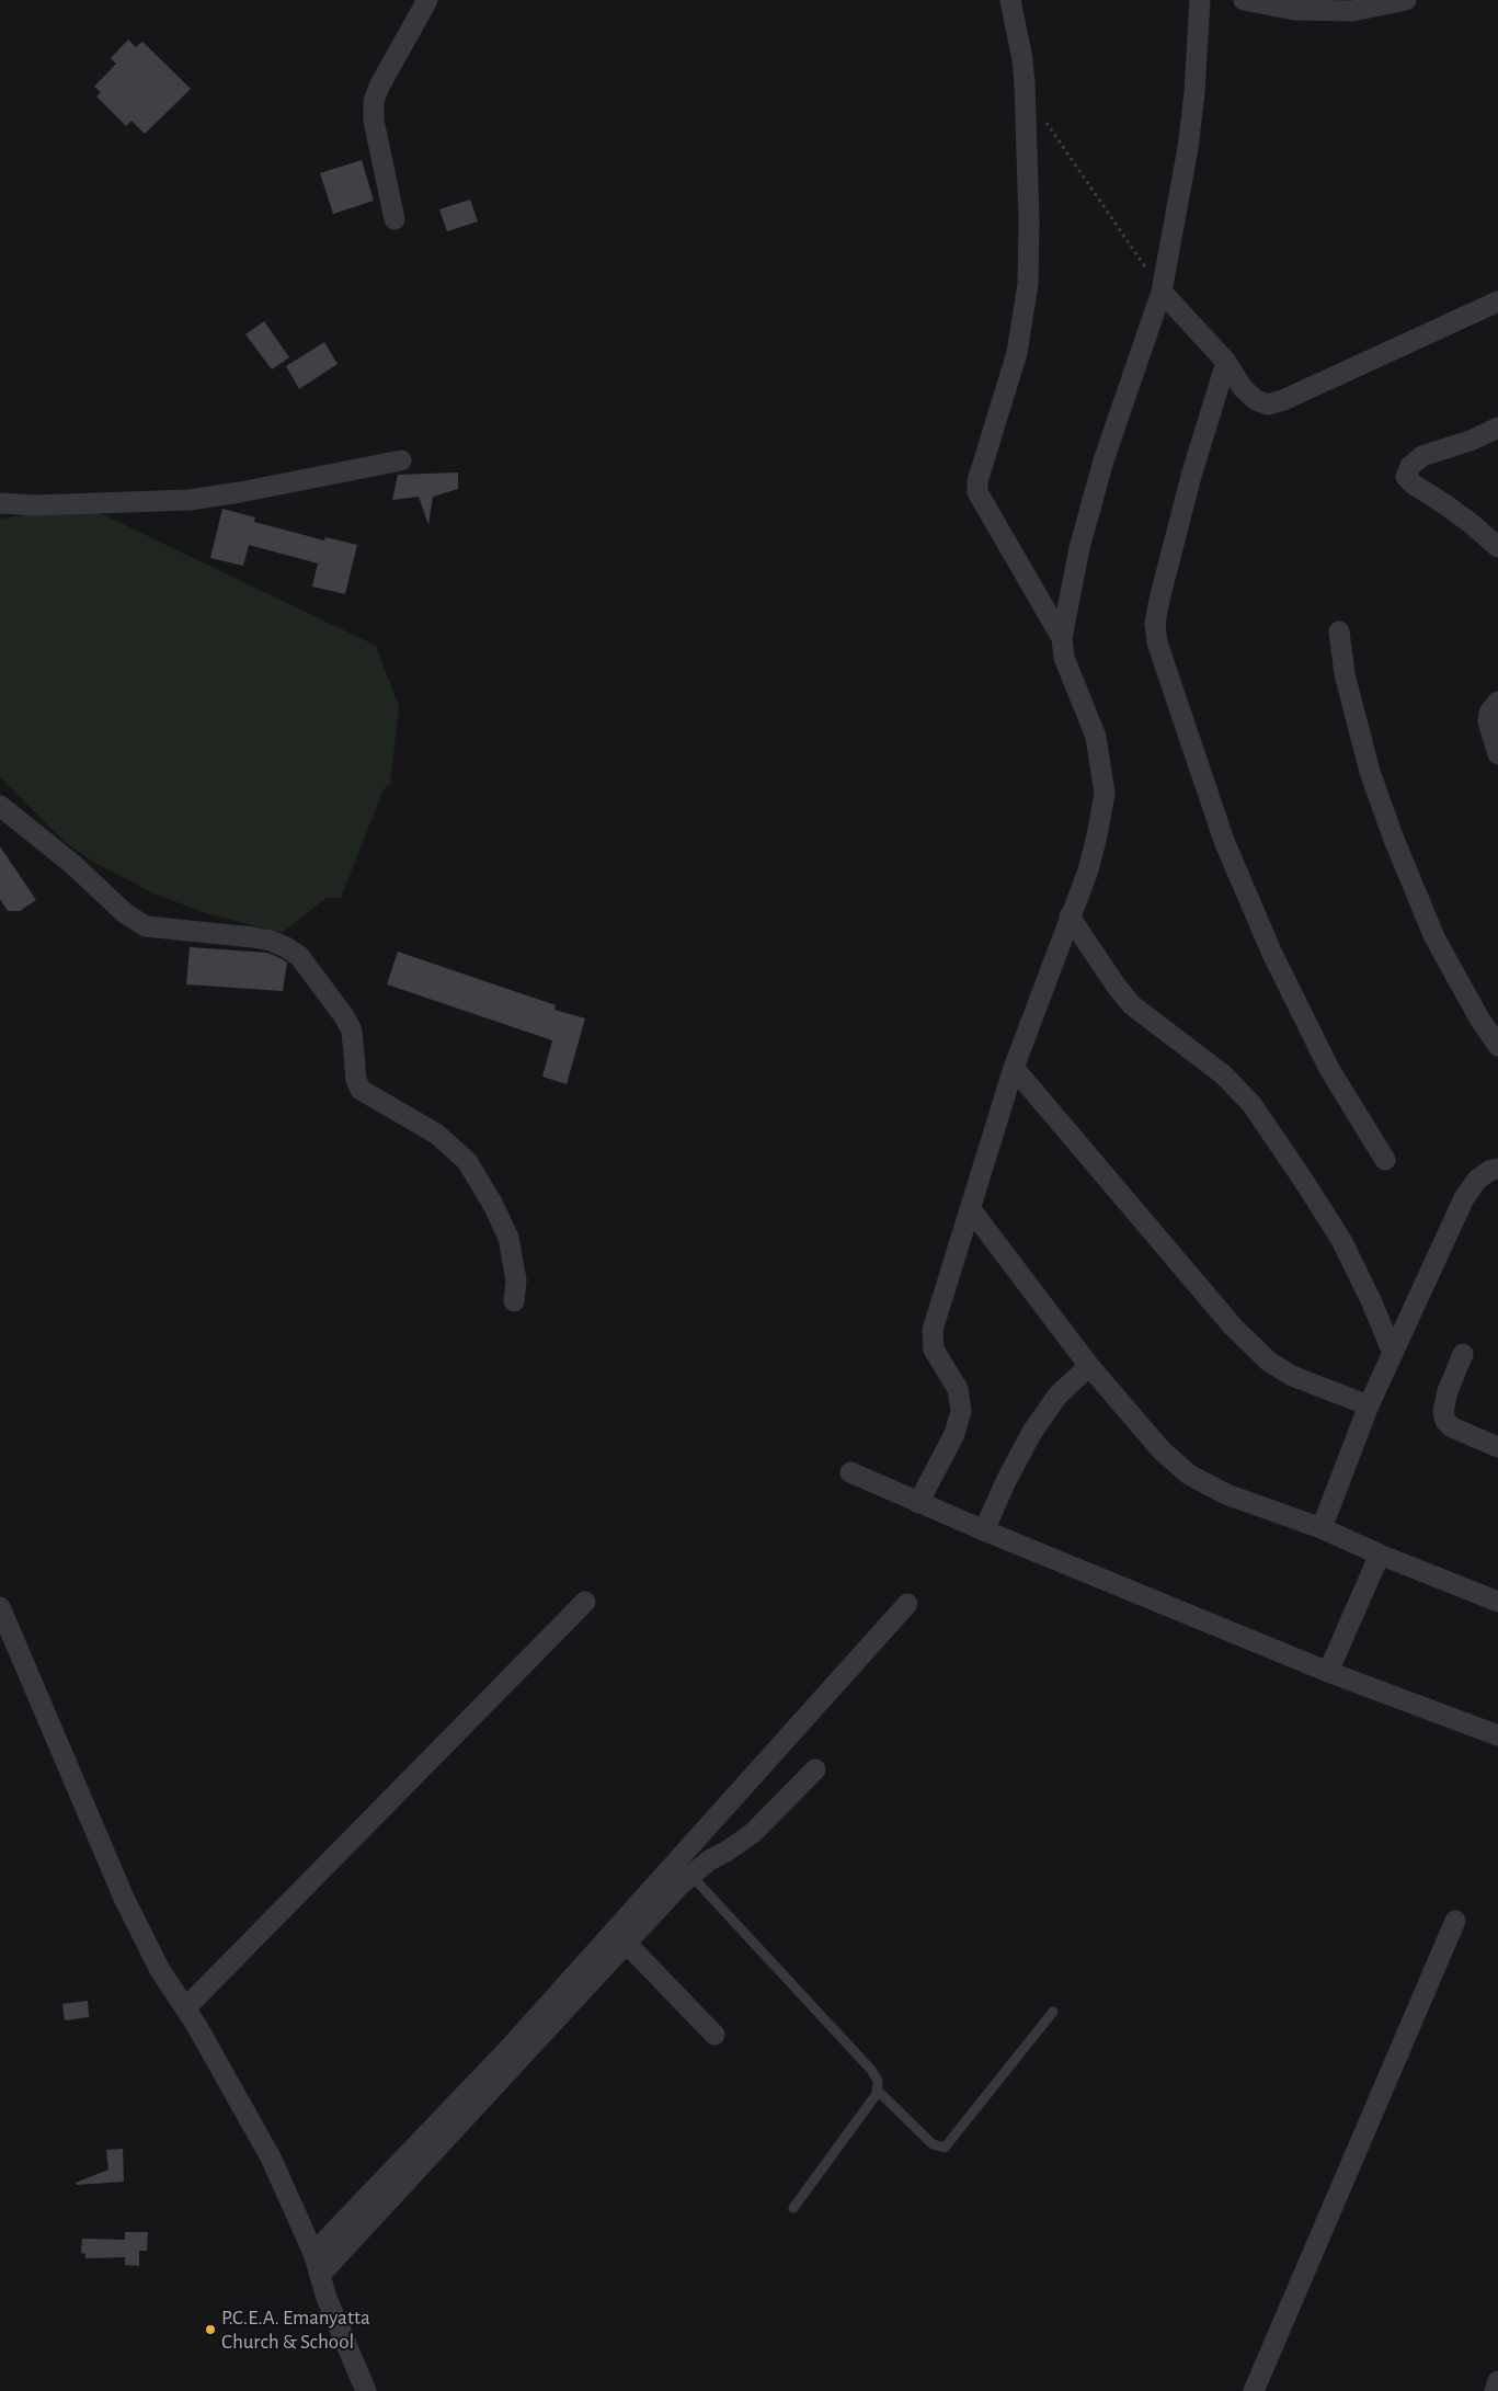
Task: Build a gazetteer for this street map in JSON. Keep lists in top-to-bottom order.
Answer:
{
  "places": ["P.C.E.A. Emanyatta Church & School"]
}
